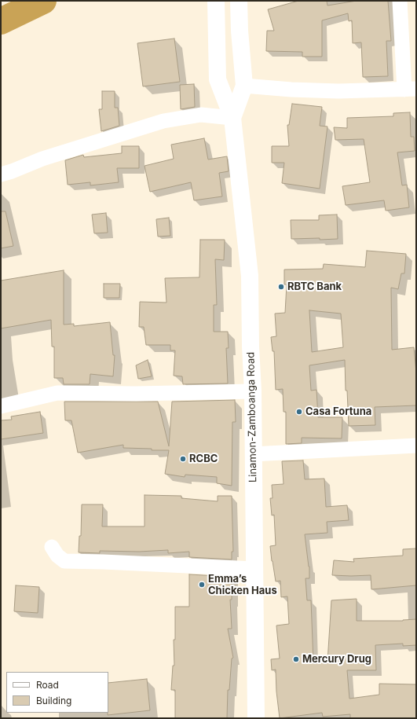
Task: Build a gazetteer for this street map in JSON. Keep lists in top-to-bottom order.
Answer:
{
  "streets": {
    "highway": ["Linamon-Zamboanga Road"]
  },
  "places": [
    "RBTC Bank",
    "Casa Fortuna",
    "RCBC",
    "Emma’s Chicken Haus",
    "Mercury Drug"
  ],
  "legend": ["Road", "Building"]
}
